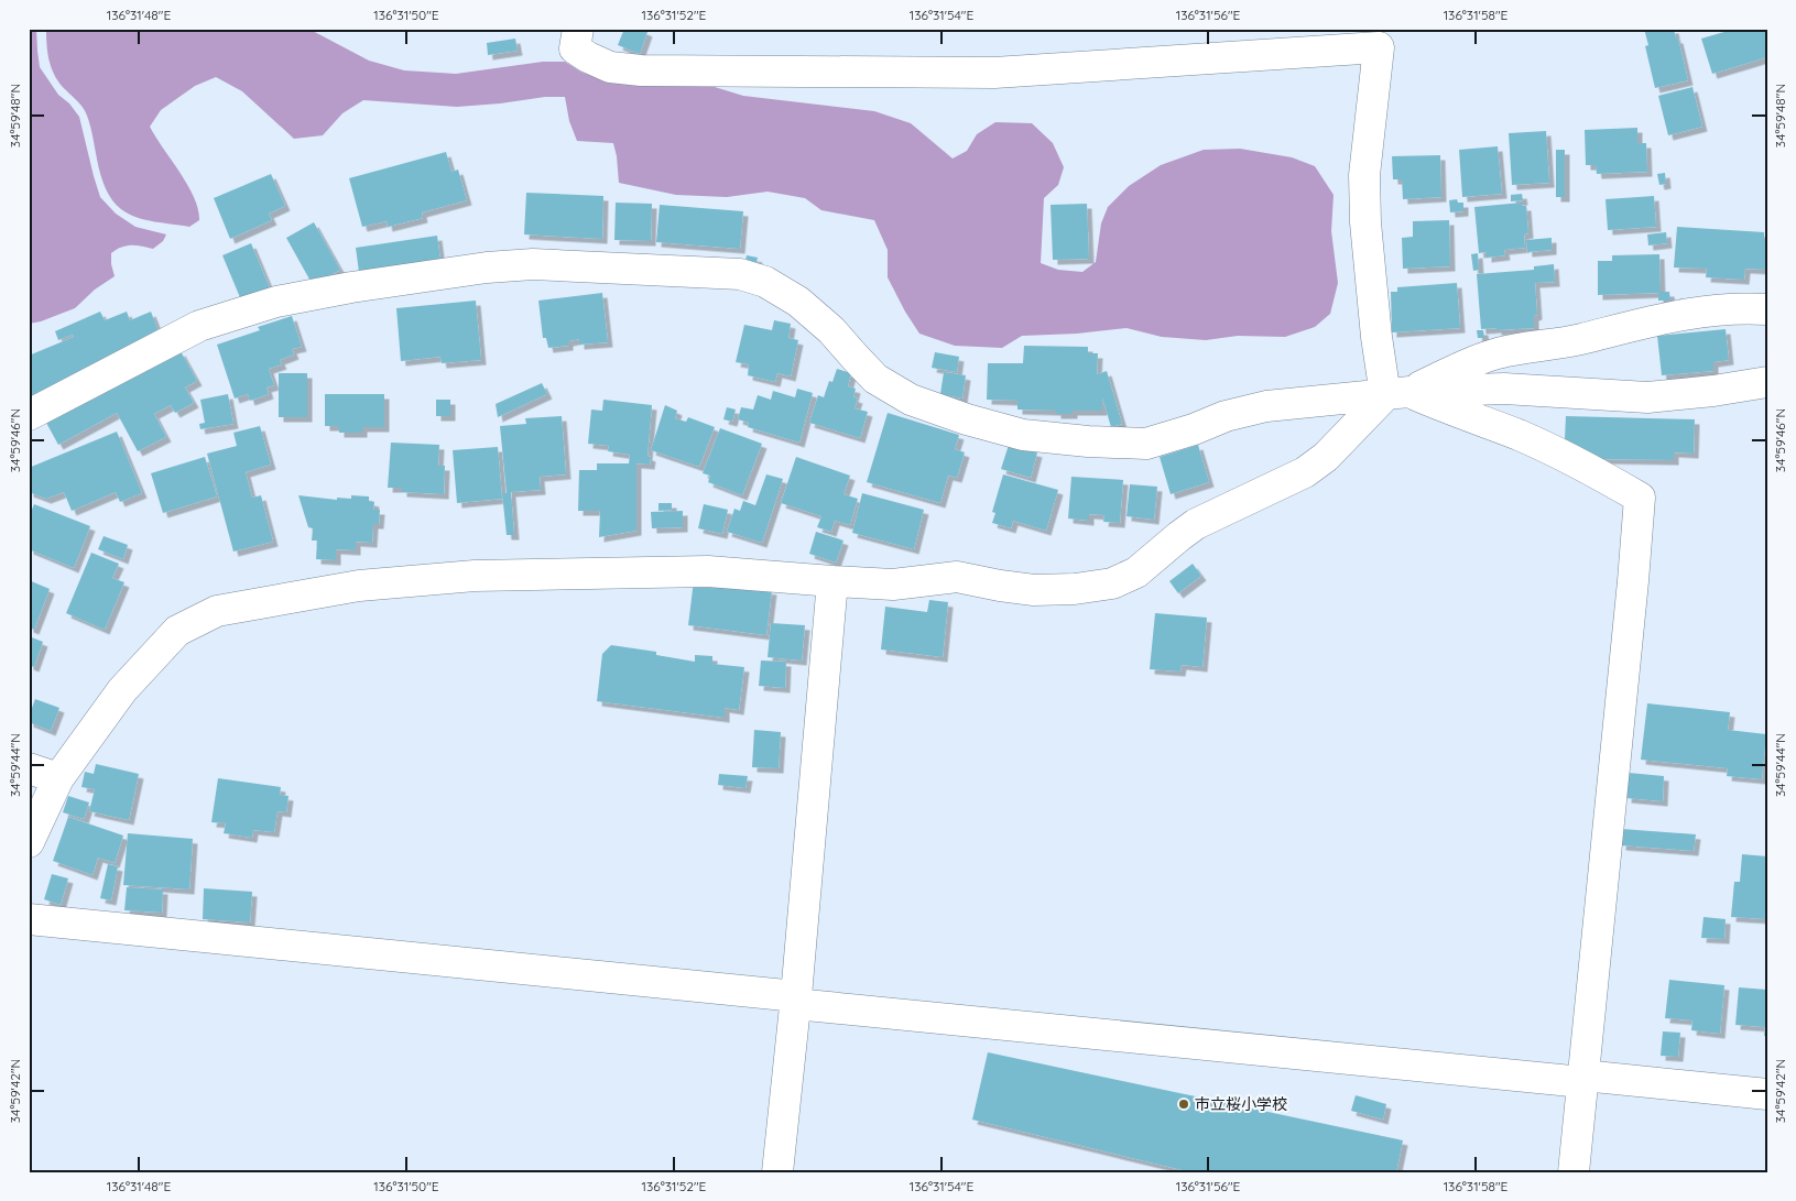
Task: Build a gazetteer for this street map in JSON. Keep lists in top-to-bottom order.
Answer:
{
  "places": ["市立桜小学校"],
  "coordinates": [
    "136°31'48\"E",
    "136°31'50\"E",
    "136°31'52\"E",
    "136°31'54\"E",
    "136°31'56\"E",
    "136°31'58\"E",
    "34°59'48\"N",
    "34°59'46\"N",
    "34°59'44\"N",
    "34°59'42\"N"
  ]
}
